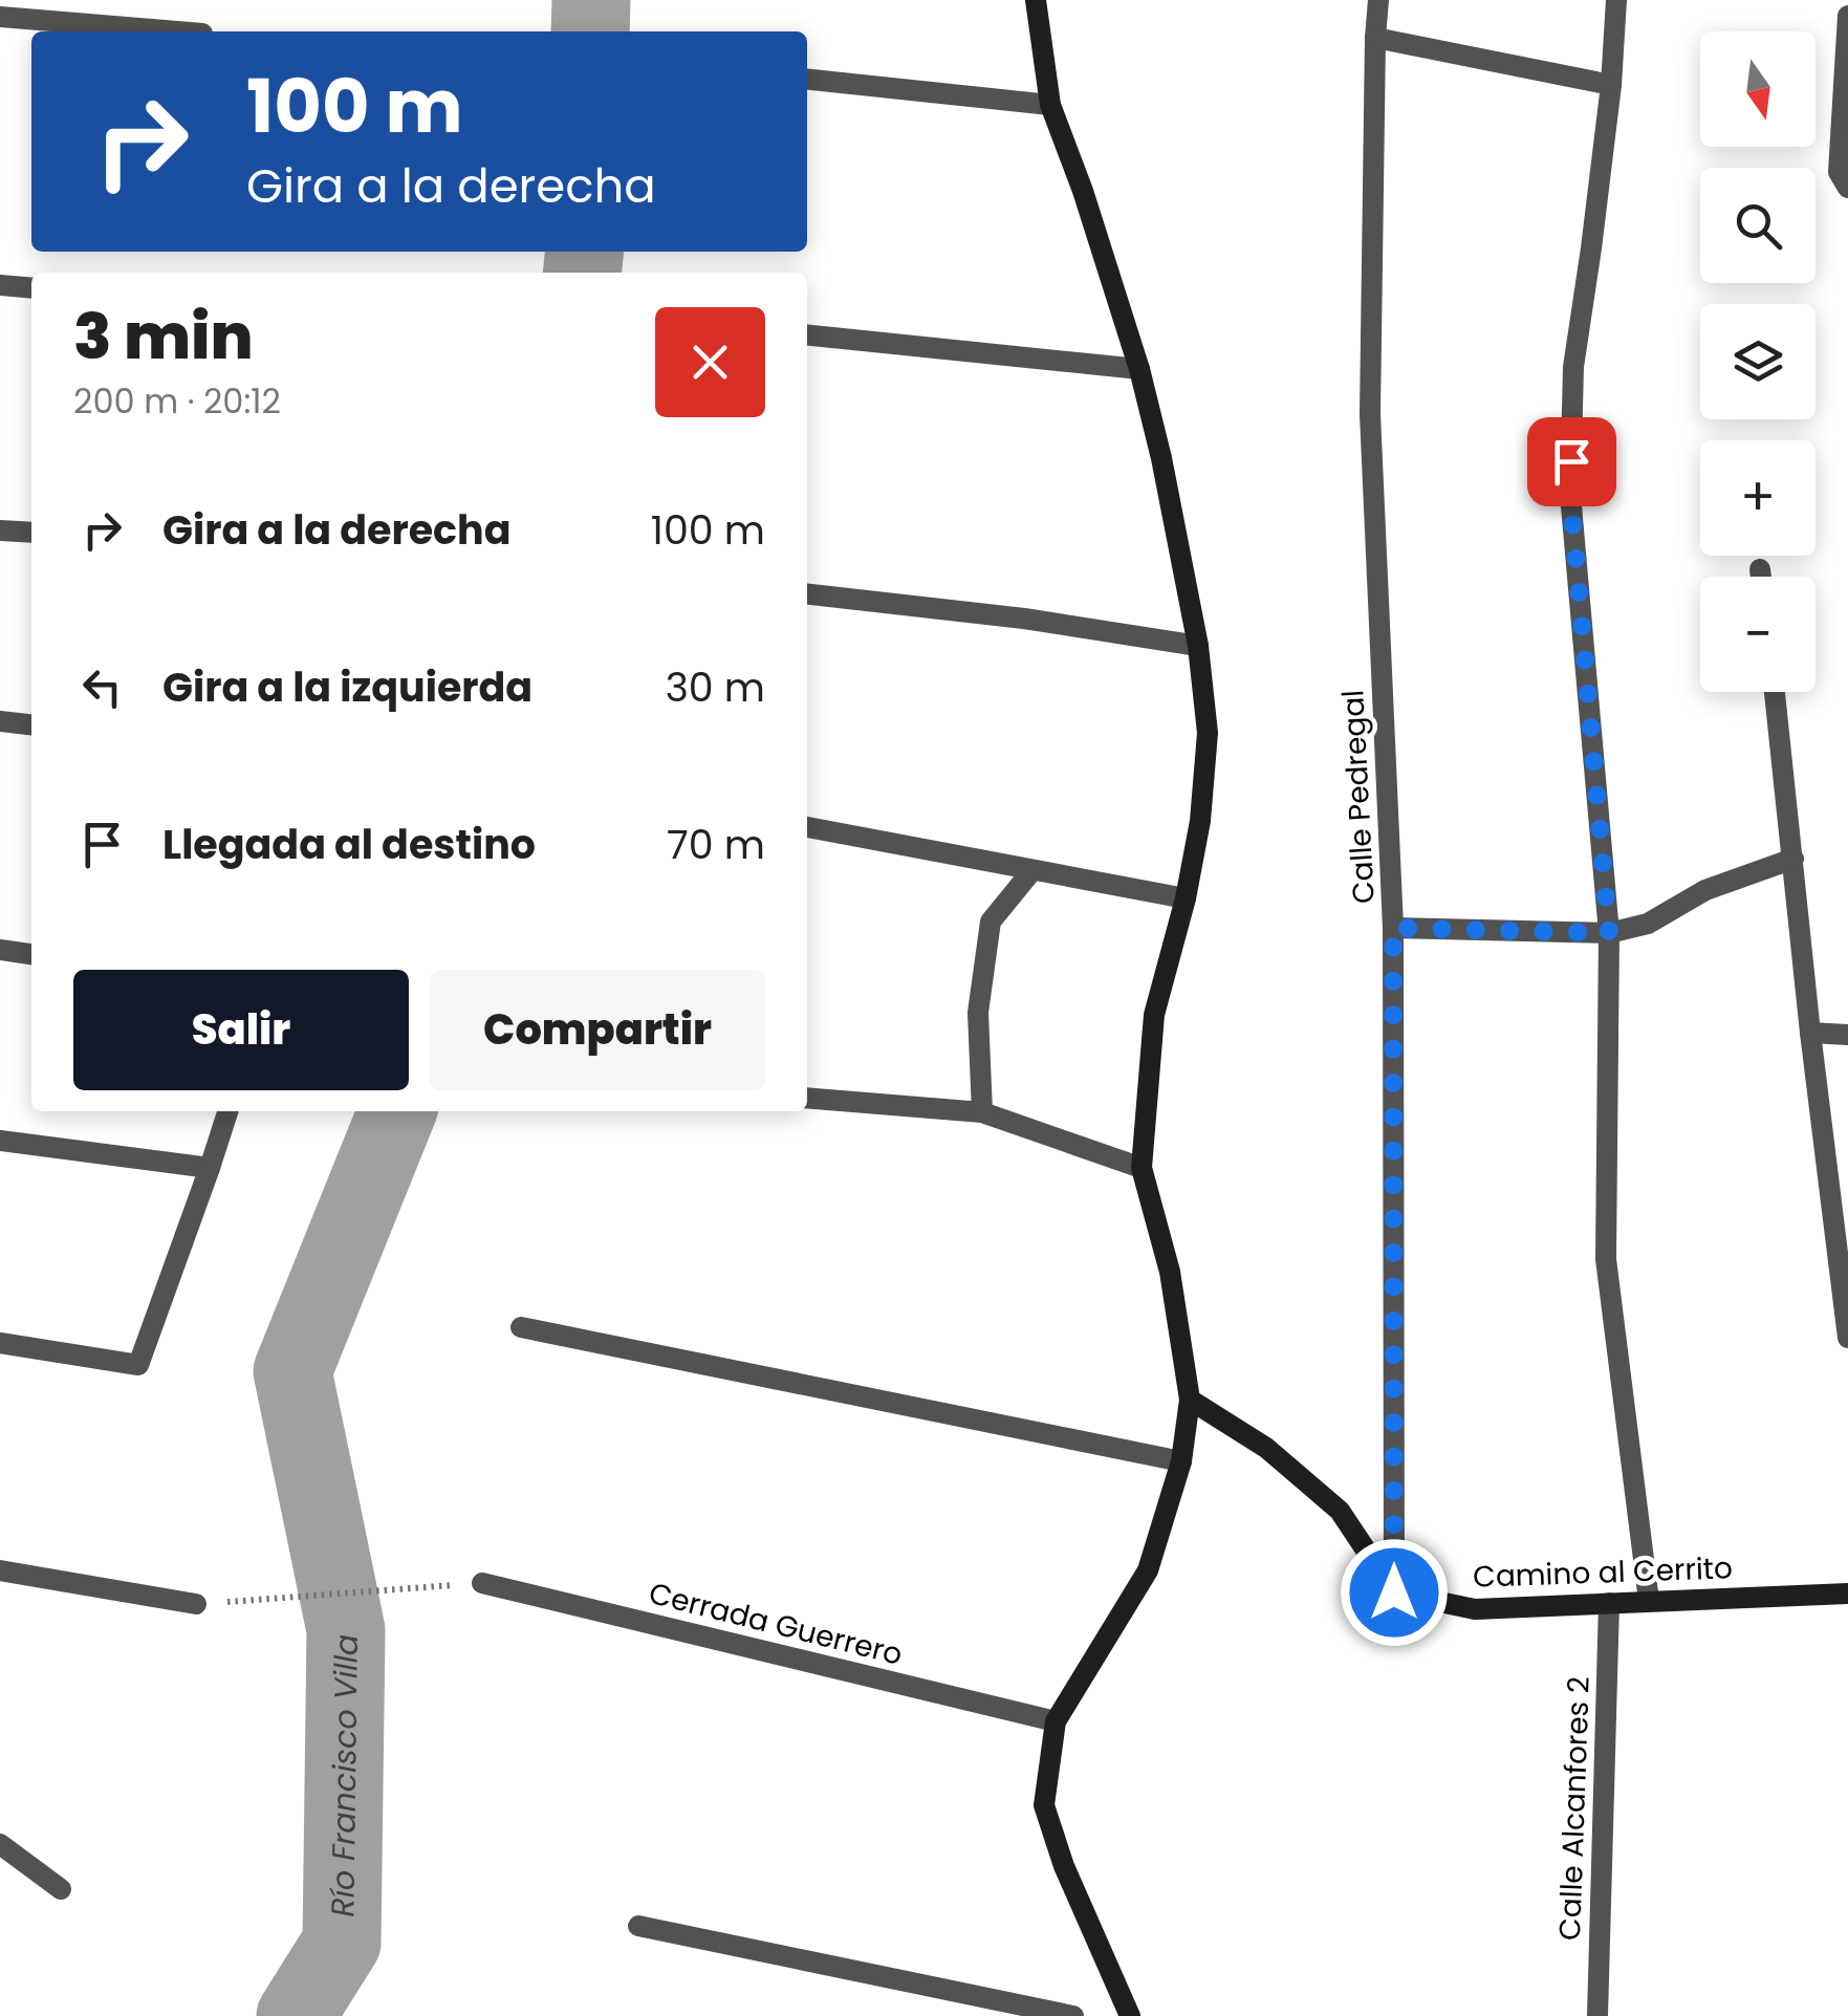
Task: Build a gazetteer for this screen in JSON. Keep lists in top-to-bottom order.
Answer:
{
  "streets": {
    "street": [
      "Calle Pedregal",
      "Camino al Cerrito",
      "Cerrada Guerrero",
      "Calle Alcanfores 2"
    ]
  },
  "crossings": [
    ["Calle Pedregal", "Camino al Cerrito"],
    ["Camino al Cerrito", "Calle Alcanfores 2"]
  ],
  "water": ["Río Francisco Villa"],
  "north": "bottom",
  "page": {
    "map_buttons": ["+", "−"],
    "turn": ["100 m", "Gira a la derecha"],
    "heading": ["3 min", "200 m · 20:12"],
    "list": [
      {
        "name": "Gira a la derecha",
        "value": "100 m"
      },
      {
        "name": "Gira a la izquierda",
        "value": "30 m"
      },
      {
        "name": "Llegada al destino",
        "value": "70 m"
      }
    ],
    "buttons": ["Salir", "Compartir"]
  }
}
